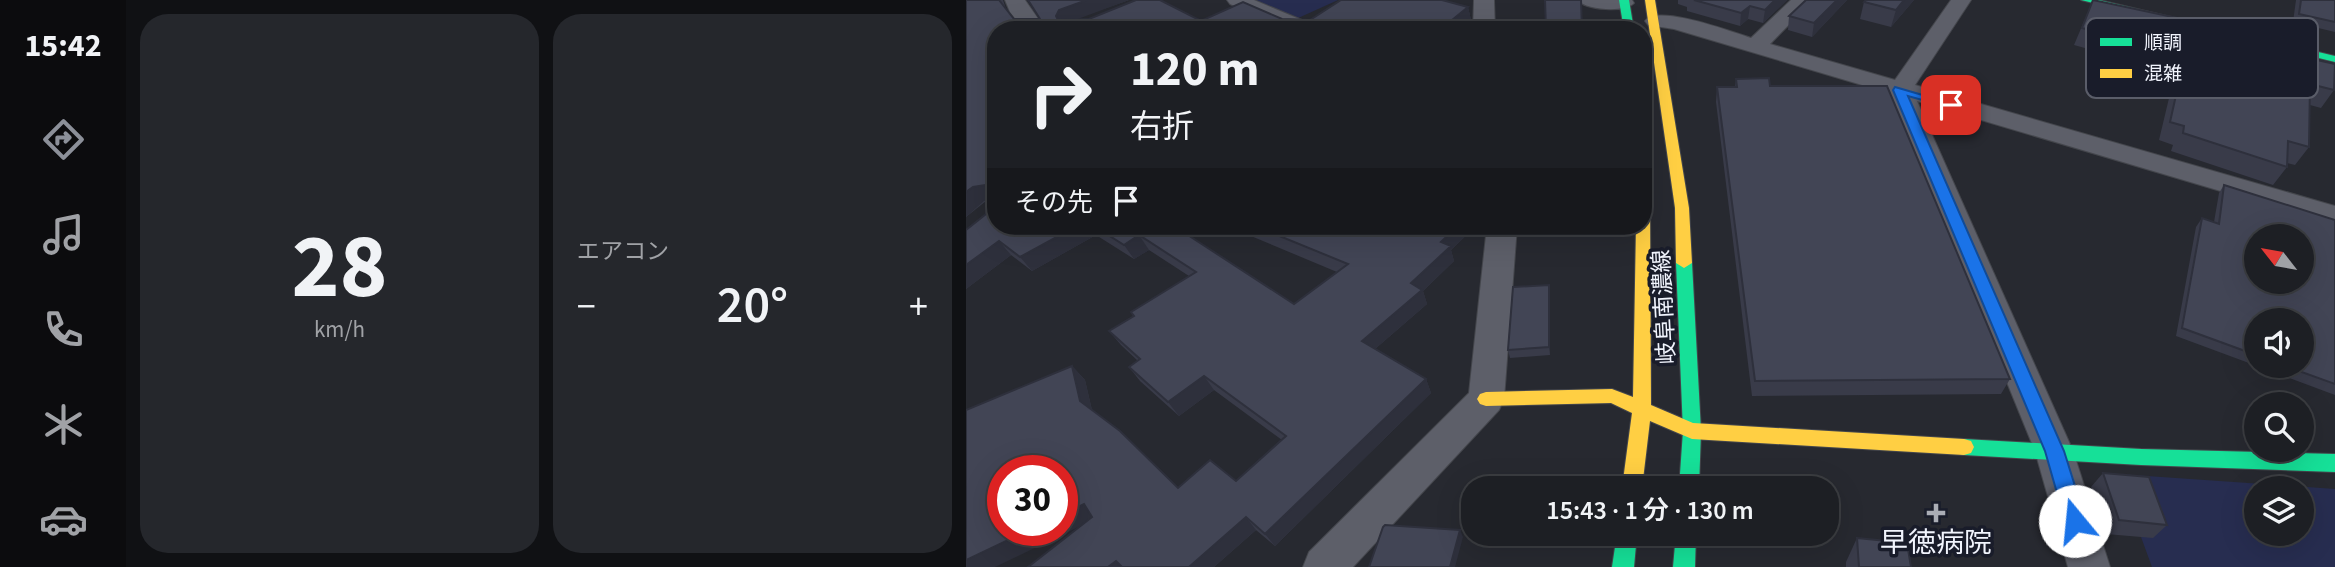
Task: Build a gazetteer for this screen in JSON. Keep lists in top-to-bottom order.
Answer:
{
  "streets": {
    "main road": ["岐阜南濃線"]
  },
  "places": {
    "health": ["早徳病院"]
  },
  "legend": ["順調", "混雑"],
  "north": "top left",
  "page": {
    "tabs": "15:42",
    "tile": [
      ["28", "km/h"],
      "エアコン"
    ],
    "turn": ["120 m", "右折"],
    "then": "その先",
    "heat": ["−", "20°", "+"],
    "limit": "30",
    "trip": "15:43 · 1 分 · 130 m"
  }
}
